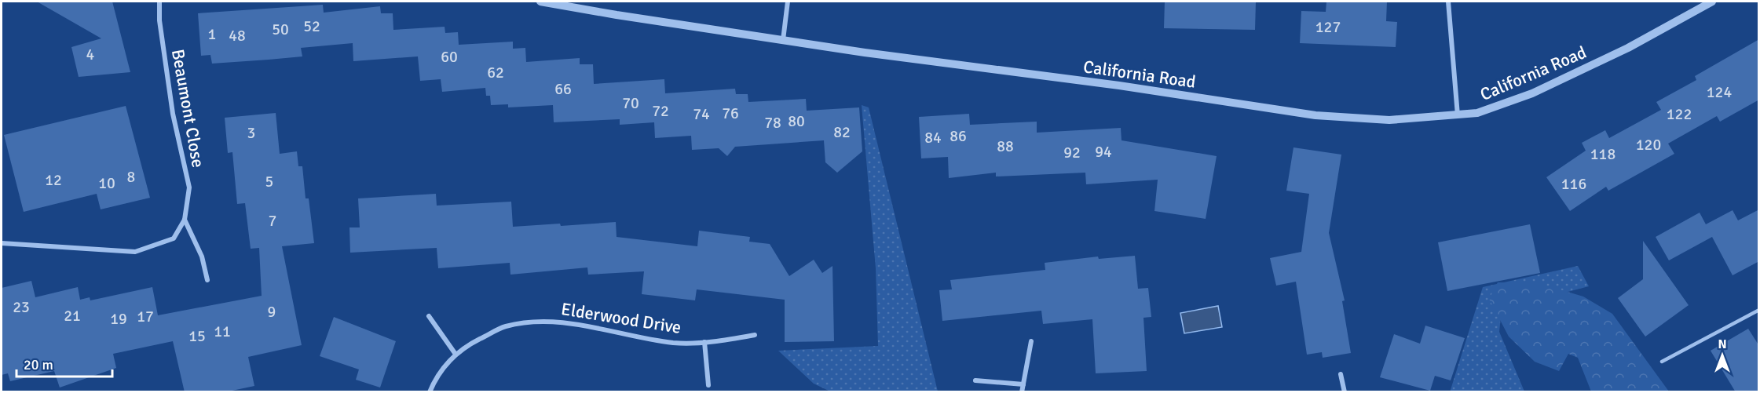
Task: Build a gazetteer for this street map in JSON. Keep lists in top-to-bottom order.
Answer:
{
  "streets": {
    "street": ["California Road", "Beaumont Close", "Elderwood Drive"]
  },
  "house_numbers": [
    "52",
    "127",
    "50",
    "1",
    "48",
    "4",
    "60",
    "62",
    "66",
    "124",
    "70",
    "72",
    "76",
    "74",
    "122",
    "80",
    "78",
    "82",
    "3",
    "86",
    "84",
    "120",
    "88",
    "94",
    "92",
    "118",
    "8",
    "12",
    "5",
    "10",
    "116",
    "7",
    "23",
    "9",
    "21",
    "17",
    "19",
    "11",
    "15"
  ],
  "scale_bar": "20 m",
  "north": "top"
}
